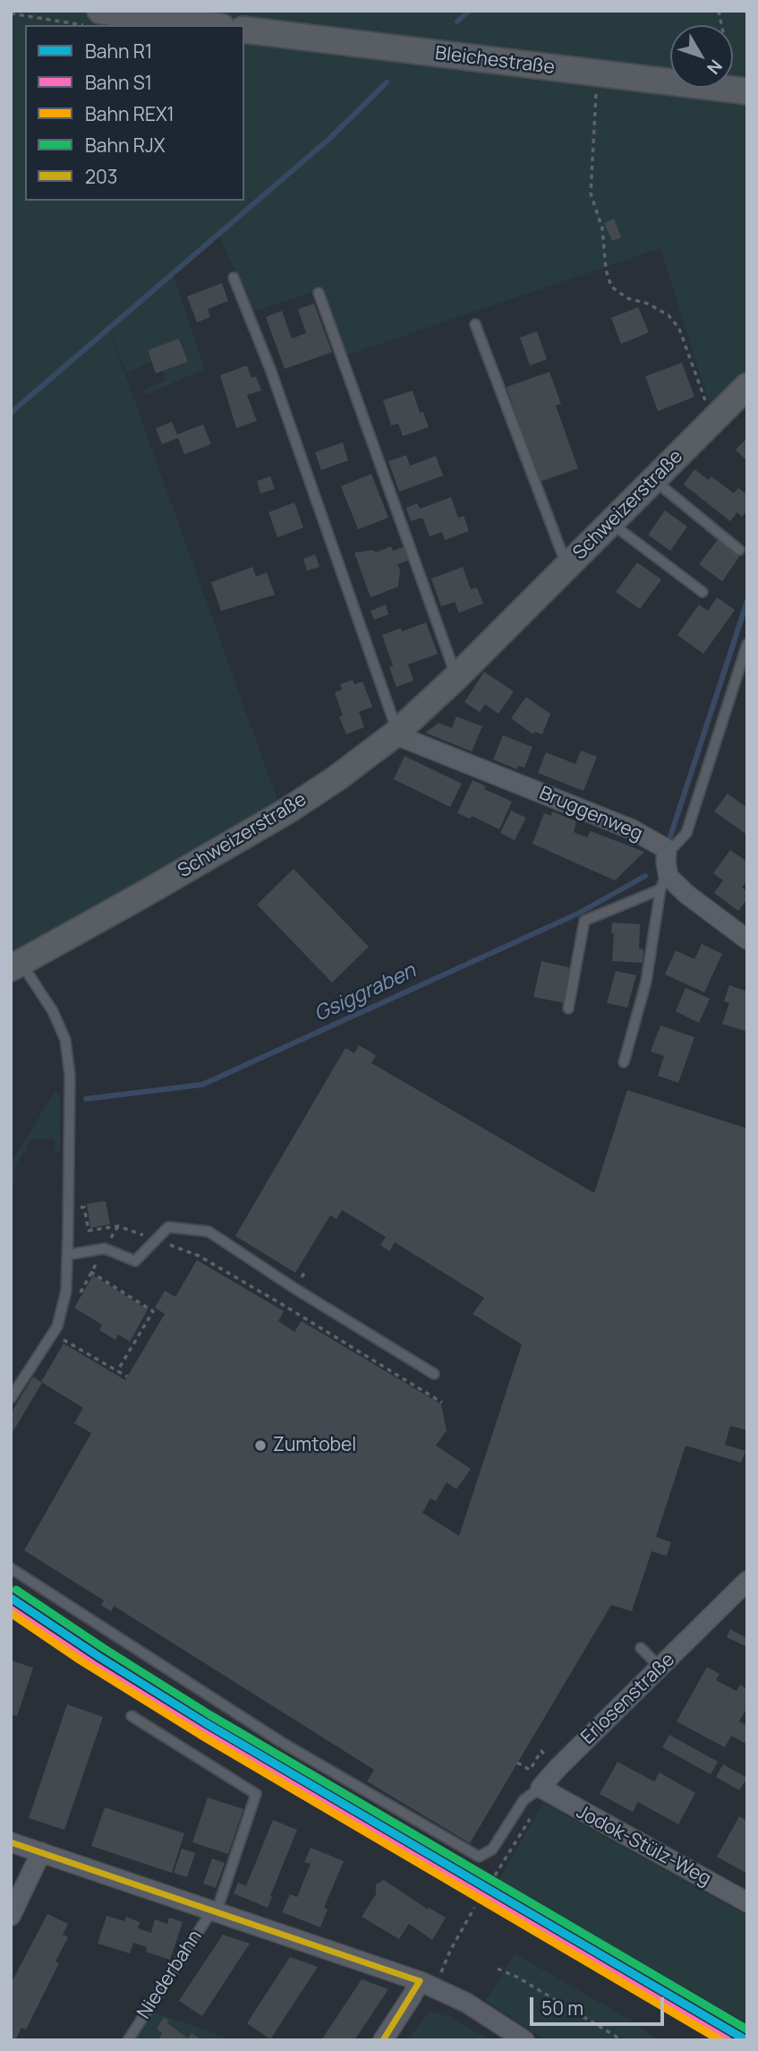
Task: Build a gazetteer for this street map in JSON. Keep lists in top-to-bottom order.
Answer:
{
  "streets": {
    "street": [
      "Bleichestraße",
      "Schweizerstraße",
      "Bruggenweg",
      "Erlosenstraße",
      "Jodok-Stülz-Weg",
      "Niederbahn"
    ]
  },
  "crossings": [
    ["Schweizerstraße", "Bruggenweg"],
    ["Erlosenstraße", "Jodok-Stülz-Weg"]
  ],
  "water": ["Gsiggraben"],
  "places": ["Zumtobel"],
  "lines": [
    "rail line RJX",
    "rail line R1",
    "rail line S1",
    "rail line REX1",
    "transit line 203"
  ],
  "legend": [
    "Bahn R1",
    "Bahn S1",
    "Bahn REX1",
    "Bahn RJX",
    "203"
  ],
  "scale_bar": "50 m",
  "north": "bottom right"
}
